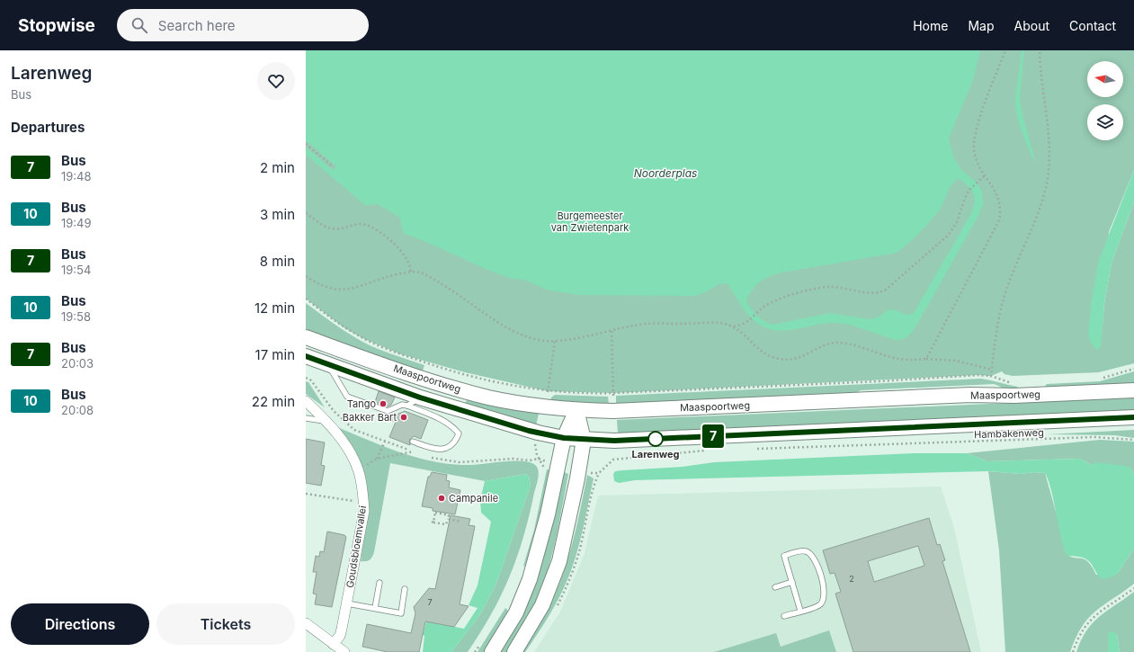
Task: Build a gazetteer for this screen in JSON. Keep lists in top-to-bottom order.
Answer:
{
  "streets": {
    "main road": ["Maaspoortweg"],
    "street": ["Goudsbloemvallei"],
    "path": ["Hambakenweg"]
  },
  "water": ["Noorderplas"],
  "parks": ["Burgemeester van Zwietenpark"],
  "places": [
    "Tango",
    "Bakker Bart",
    "Larenweg",
    "Campanile"
  ],
  "lines": ["bus line 7"],
  "house_numbers": ["2", "7"],
  "north": "left",
  "page": {
    "header": "Stopwise",
    "search": "Search here",
    "nav": [
      "Home",
      "Map",
      "About",
      "Contact"
    ],
    "heading": [
      ["Larenweg", "Bus"],
      "Departures"
    ],
    "on_map": "7",
    "list": [
      {
        "mark": "7",
        "name": "Bus",
        "note": "19:48",
        "value": "2 min"
      },
      {
        "mark": "10",
        "name": "Bus",
        "note": "19:49",
        "value": "3 min"
      },
      {
        "mark": "7",
        "name": "Bus",
        "note": "19:54",
        "value": "8 min"
      },
      {
        "mark": "10",
        "name": "Bus",
        "note": "19:58",
        "value": "12 min"
      },
      {
        "mark": "7",
        "name": "Bus",
        "note": "20:03",
        "value": "17 min"
      },
      {
        "mark": "10",
        "name": "Bus",
        "note": "20:08",
        "value": "22 min"
      }
    ],
    "buttons": ["Directions", "Tickets"]
  }
}
